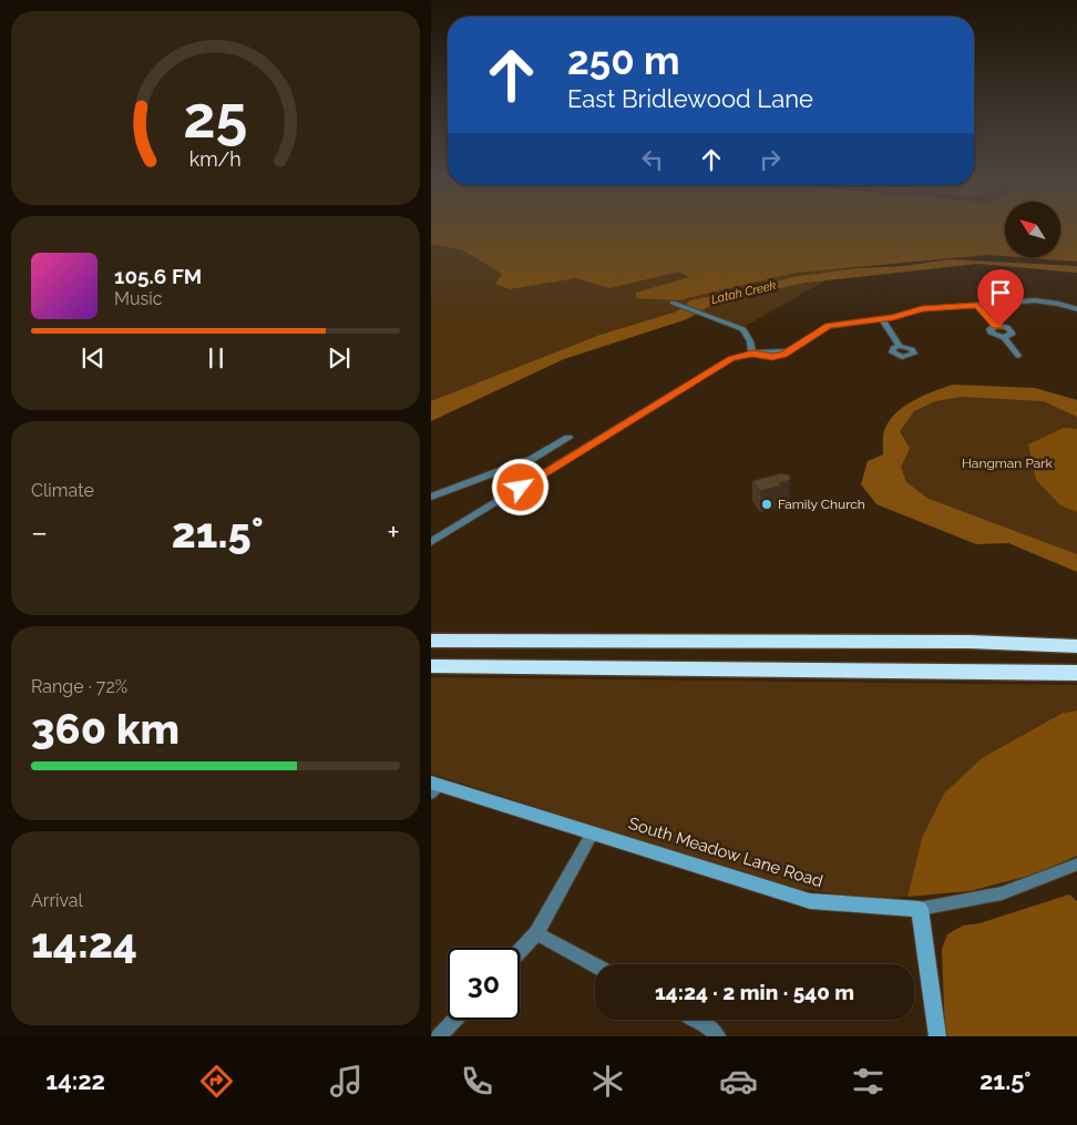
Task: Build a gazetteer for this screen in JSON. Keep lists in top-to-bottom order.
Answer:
{
  "streets": {
    "street": ["South Meadow Lane Road"]
  },
  "water": ["Latah Creek"],
  "parks": ["Hangman Park"],
  "places": ["Family Church"],
  "north": "top left",
  "page": {
    "turn": ["250 m", "East Bridlewood Lane"],
    "song": ["105.6 FM", "Music"],
    "tile": [
      "Climate",
      ["Range · 72%", "360 km"],
      ["Arrival", "14:24"]
    ],
    "heat": ["−", "21.5°", "+"],
    "limit": "30",
    "trip": "14:24 · 2 min · 540 m",
    "tabs": ["14:22", "21.5°"],
    "gauge": ["25", "km/h"]
  }
}
